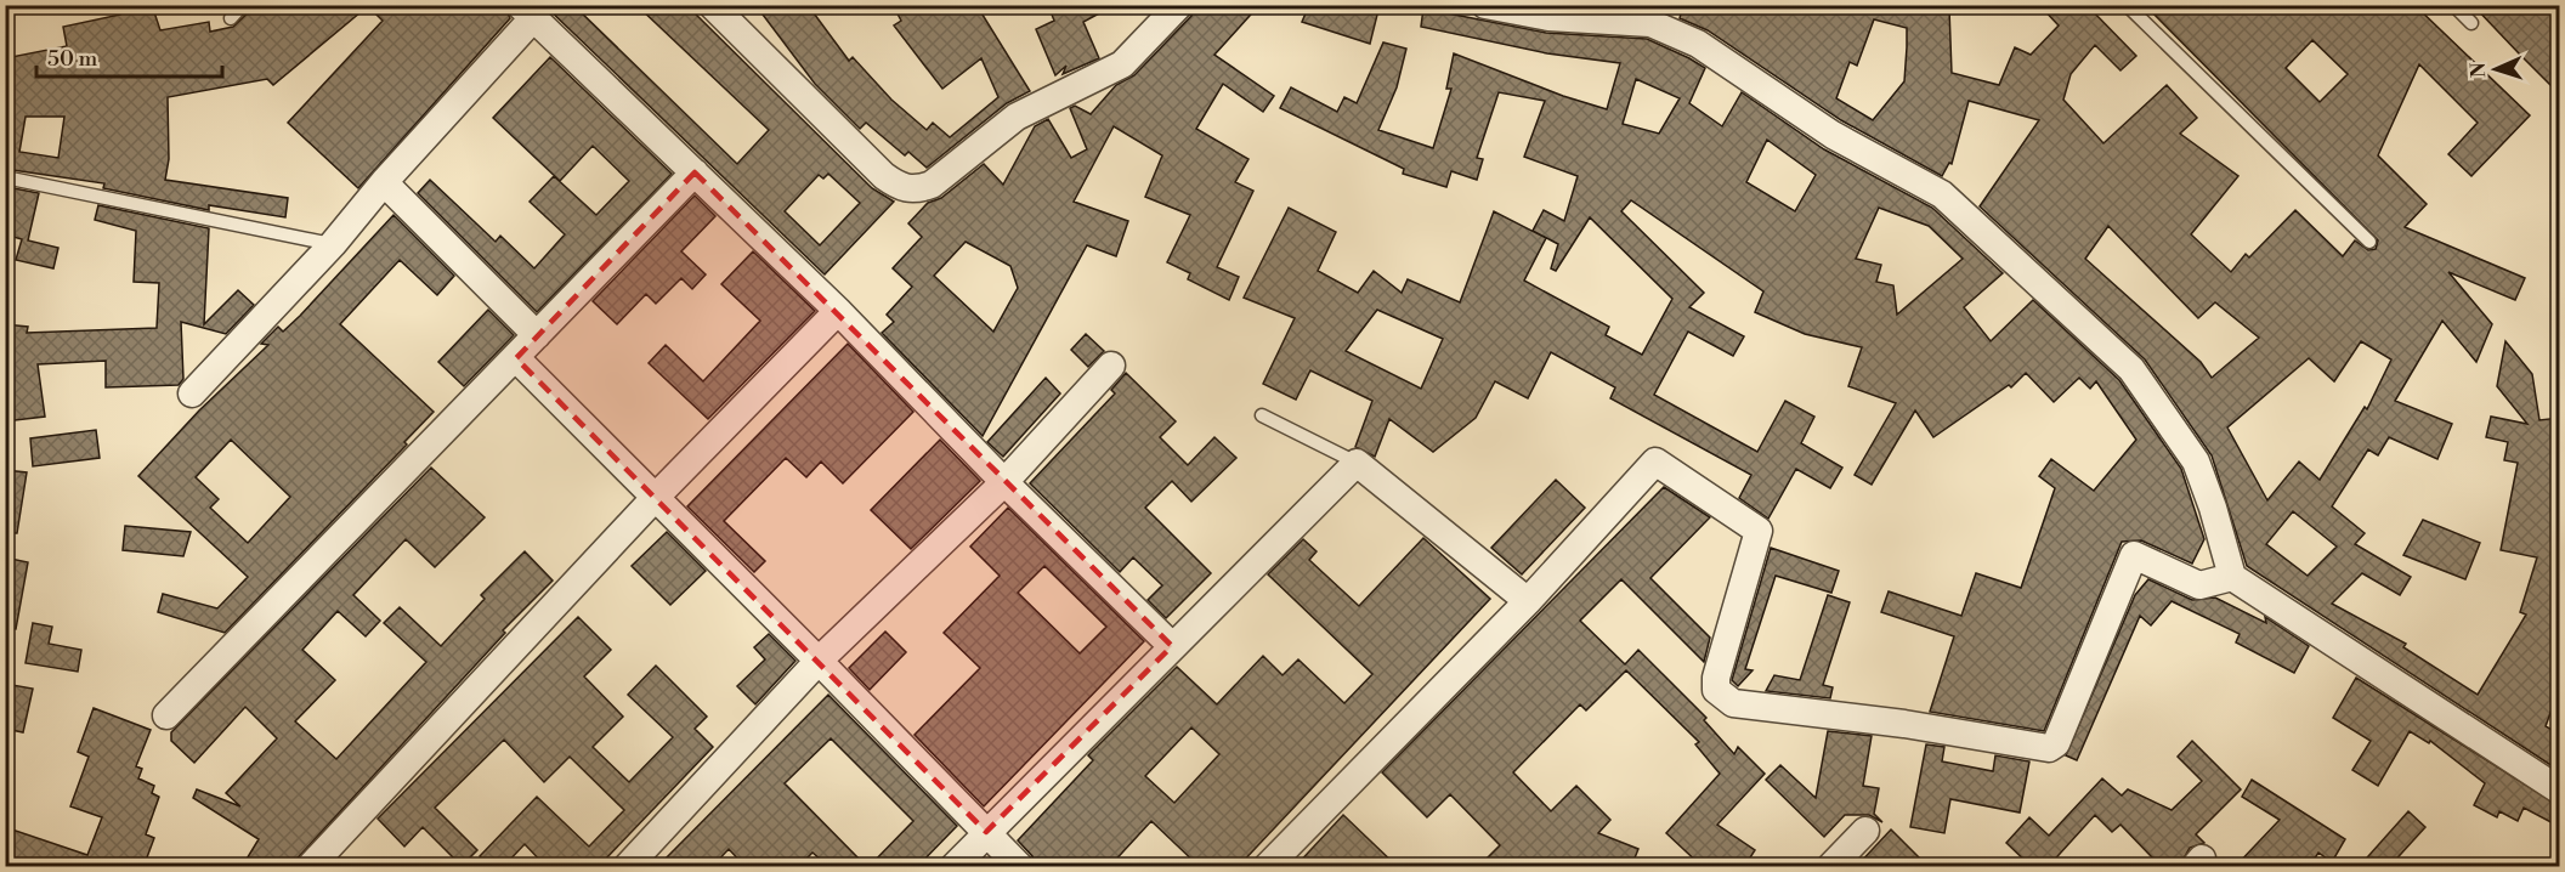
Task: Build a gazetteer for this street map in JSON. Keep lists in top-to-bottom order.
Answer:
{
  "scale_bar": "50 m",
  "north": "left"
}
